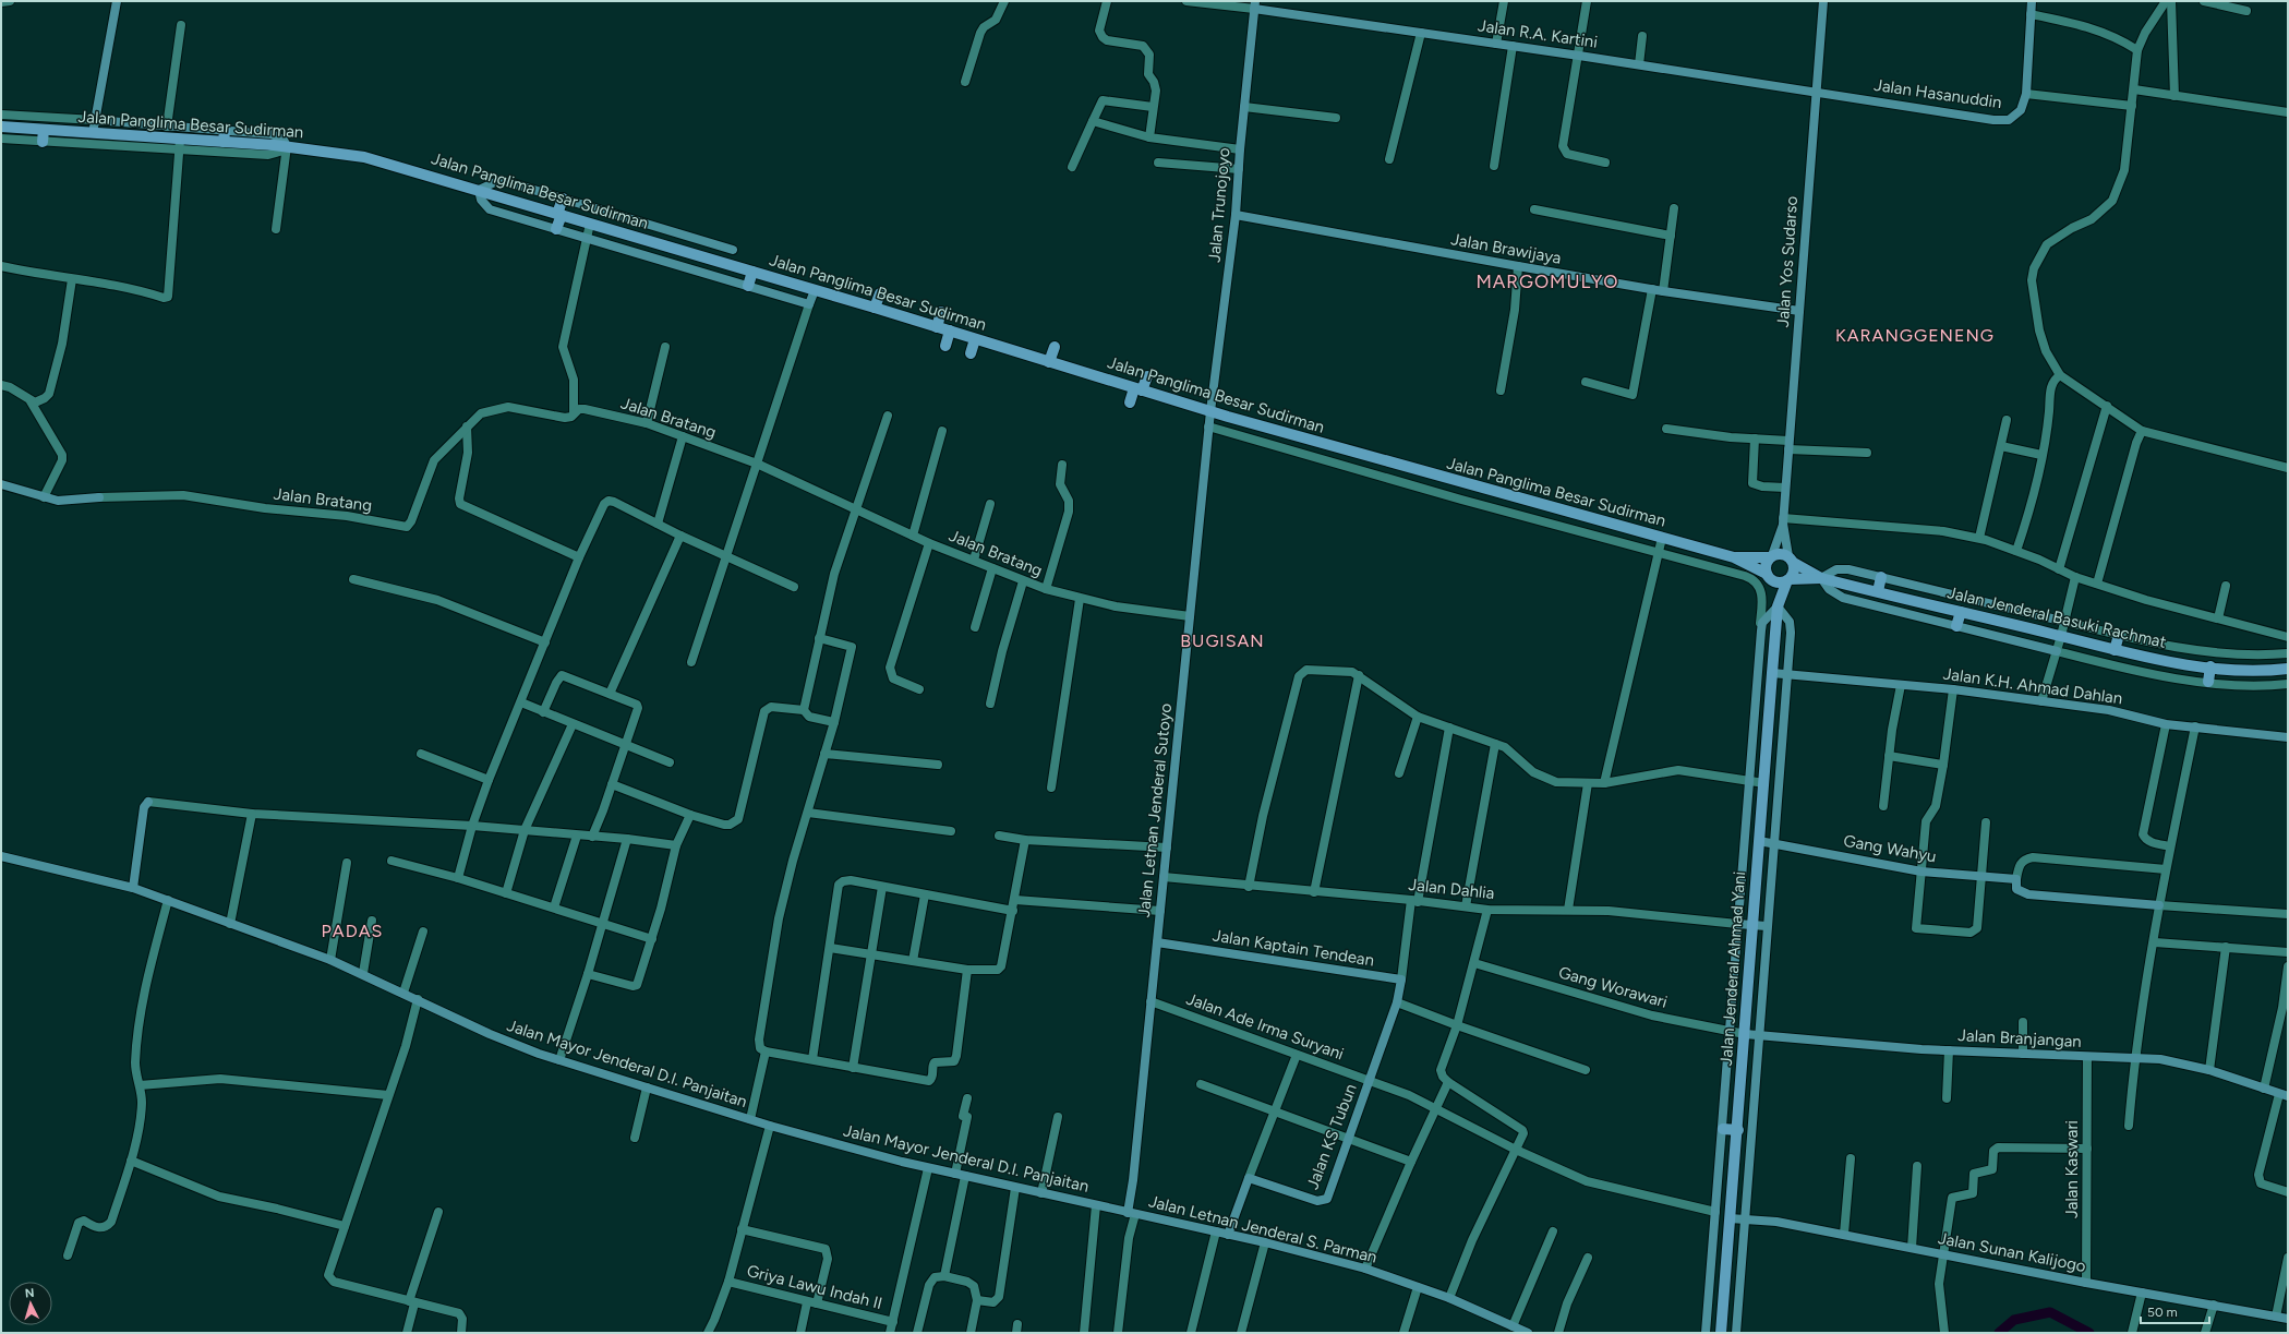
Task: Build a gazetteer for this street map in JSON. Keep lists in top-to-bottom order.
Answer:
{
  "streets": {
    "main road": ["Jalan Panglima Besar Sudirman", "Jalan Jenderal Basuki Rachmat", "Jalan Jenderal Ahmad Yani"],
    "street": [
      "Jalan R.A. Kartini",
      "Jalan Hasanuddin",
      "Jalan Trunojoyo",
      "Jalan Brawijaya",
      "Jalan Yos Sudarso",
      "Jalan Bratang",
      "Jalan K.H. Ahmad Dahlan",
      "Jalan Letnan Jenderal Sutoyo",
      "Gang Wahyu",
      "Jalan Dahlia",
      "Jalan Kaptain Tendean",
      "Gang Worawari",
      "Jalan Ade Irma Suryani",
      "Jalan Branjangan",
      "Jalan Mayor Jenderal D.I. Panjaitan",
      "Jalan KS Tubun",
      "Jalan Kaswari",
      "Jalan Letnan Jenderal S. Parman",
      "Jalan Sunan Kalijogo",
      "Griya Lawu Indah II"
    ]
  },
  "crossings": [
    ["Jalan R.A. Kartini", "Jalan Hasanuddin"],
    ["Jalan R.A. Kartini", "Jalan Trunojoyo"],
    ["Jalan R.A. Kartini", "Jalan Yos Sudarso"],
    ["Jalan Hasanuddin", "Jalan Yos Sudarso"],
    ["Jalan Panglima Besar Sudirman", "Jalan Trunojoyo"],
    ["Jalan Panglima Besar Sudirman", "Jalan Yos Sudarso"],
    ["Jalan Panglima Besar Sudirman", "Jalan Jenderal Basuki Rachmat"],
    ["Jalan Panglima Besar Sudirman", "Jalan Letnan Jenderal Sutoyo"],
    ["Jalan Panglima Besar Sudirman", "Jalan Jenderal Ahmad Yani"],
    ["Jalan Trunojoyo", "Jalan Brawijaya"],
    ["Jalan Trunojoyo", "Jalan Letnan Jenderal Sutoyo"],
    ["Jalan Brawijaya", "Jalan Yos Sudarso"],
    ["Jalan Yos Sudarso", "Jalan Jenderal Basuki Rachmat"],
    ["Jalan Yos Sudarso", "Jalan Jenderal Ahmad Yani"],
    ["Jalan Bratang", "Jalan Letnan Jenderal Sutoyo"],
    ["Jalan Jenderal Basuki Rachmat", "Jalan Jenderal Ahmad Yani"],
    ["Jalan K.H. Ahmad Dahlan", "Jalan Jenderal Ahmad Yani"],
    ["Jalan Letnan Jenderal Sutoyo", "Jalan Dahlia"],
    ["Jalan Letnan Jenderal Sutoyo", "Jalan Kaptain Tendean"],
    ["Jalan Letnan Jenderal Sutoyo", "Jalan Ade Irma Suryani"],
    ["Jalan Letnan Jenderal Sutoyo", "Jalan Mayor Jenderal D.I. Panjaitan"],
    ["Jalan Letnan Jenderal Sutoyo", "Jalan Letnan Jenderal S. Parman"],
    ["Gang Wahyu", "Jalan Jenderal Ahmad Yani"],
    ["Jalan Jenderal Ahmad Yani", "Gang Worawari"],
    ["Jalan Jenderal Ahmad Yani", "Jalan Branjangan"],
    ["Jalan Jenderal Ahmad Yani", "Jalan Sunan Kalijogo"],
    ["Gang Worawari", "Jalan Branjangan"],
    ["Jalan Ade Irma Suryani", "Jalan KS Tubun"],
    ["Jalan Branjangan", "Jalan Kaswari"],
    ["Jalan Mayor Jenderal D.I. Panjaitan", "Jalan Letnan Jenderal S. Parman"],
    ["Jalan Kaswari", "Jalan Sunan Kalijogo"]
  ],
  "districts": [
    "MARGOMULYO",
    "KARANGGENENG",
    "BUGISAN",
    "PADAS"
  ],
  "scale_bar": "50 m",
  "north": "top"
}
